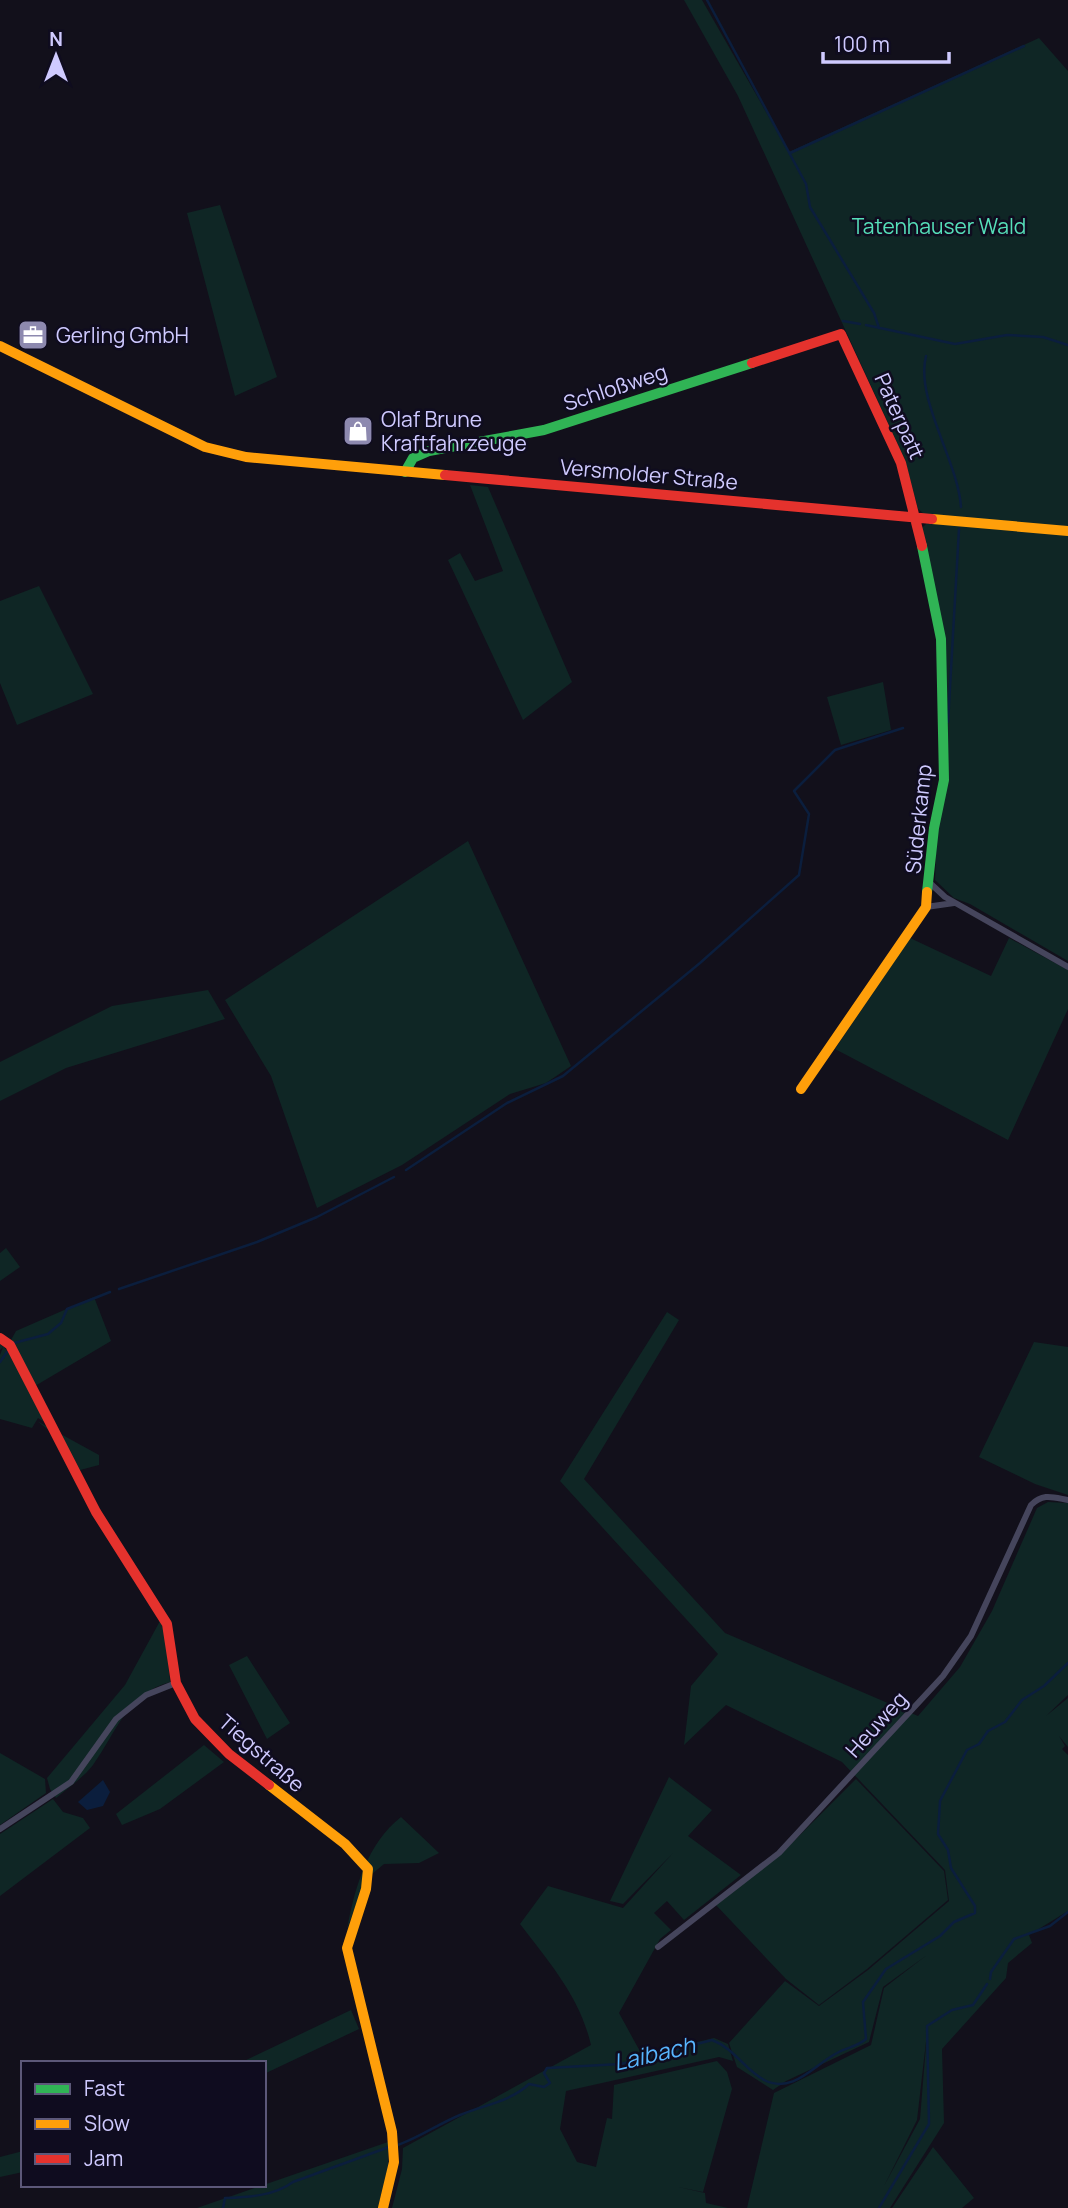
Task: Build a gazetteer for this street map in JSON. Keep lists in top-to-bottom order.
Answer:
{
  "streets": {
    "street": [
      "Schloßweg",
      "Paterpatt",
      "Versmolder Straße",
      "Süderkamp",
      "Heuweg",
      "Tiegstraße"
    ]
  },
  "crossings": [
    ["Schloßweg", "Paterpatt"],
    ["Schloßweg", "Versmolder Straße"],
    ["Paterpatt", "Versmolder Straße"],
    ["Paterpatt", "Süderkamp"],
    ["Versmolder Straße", "Süderkamp"]
  ],
  "water": ["Laibach"],
  "parks": ["Tatenhauser Wald"],
  "places": {
    "office": ["Gerling GmbH"],
    "shop": ["Olaf Brune Kraftfahrzeuge"]
  },
  "legend": ["Fast", "Slow", "Jam"],
  "scale_bar": "100 m",
  "north": "top"
}
